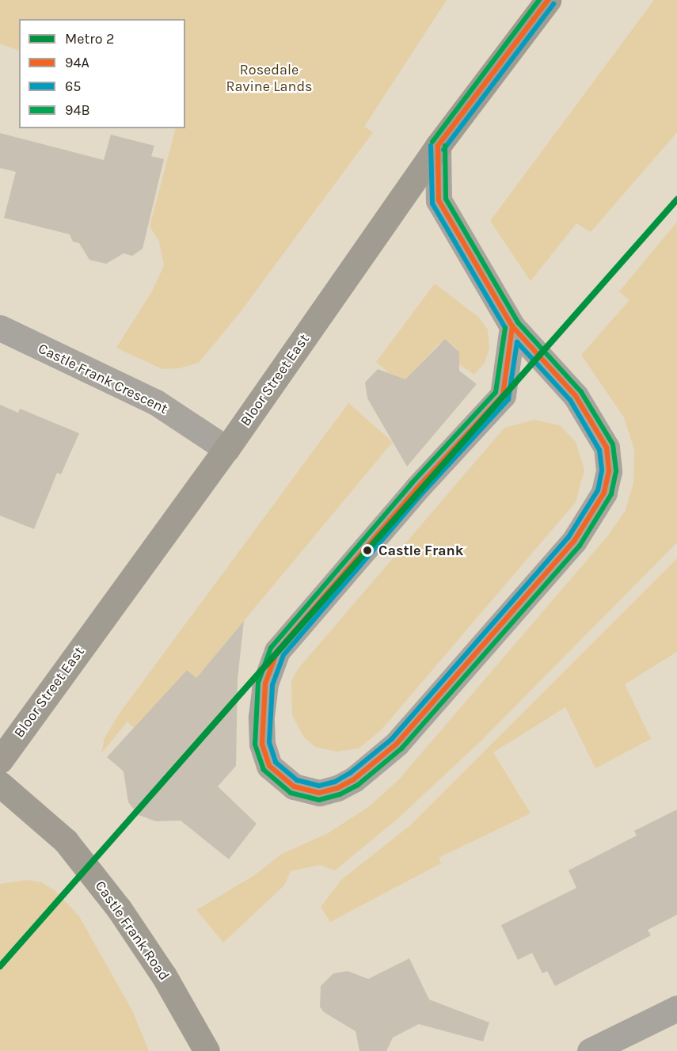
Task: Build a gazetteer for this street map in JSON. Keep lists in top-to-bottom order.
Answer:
{
  "streets": {
    "main road": ["Bloor Street East", "Castle Frank Road"],
    "street": ["Castle Frank Crescent"]
  },
  "crossings": [
    ["Castle Frank Crescent", "Bloor Street East"]
  ],
  "parks": ["Rosedale Ravine Lands"],
  "places": ["Castle Frank"],
  "lines": [
    "transit line 94A",
    "transit line 94B",
    "transit line 65",
    "metro line 2"
  ],
  "legend": [
    "Metro 2",
    "94A",
    "65",
    "94B"
  ]
}
